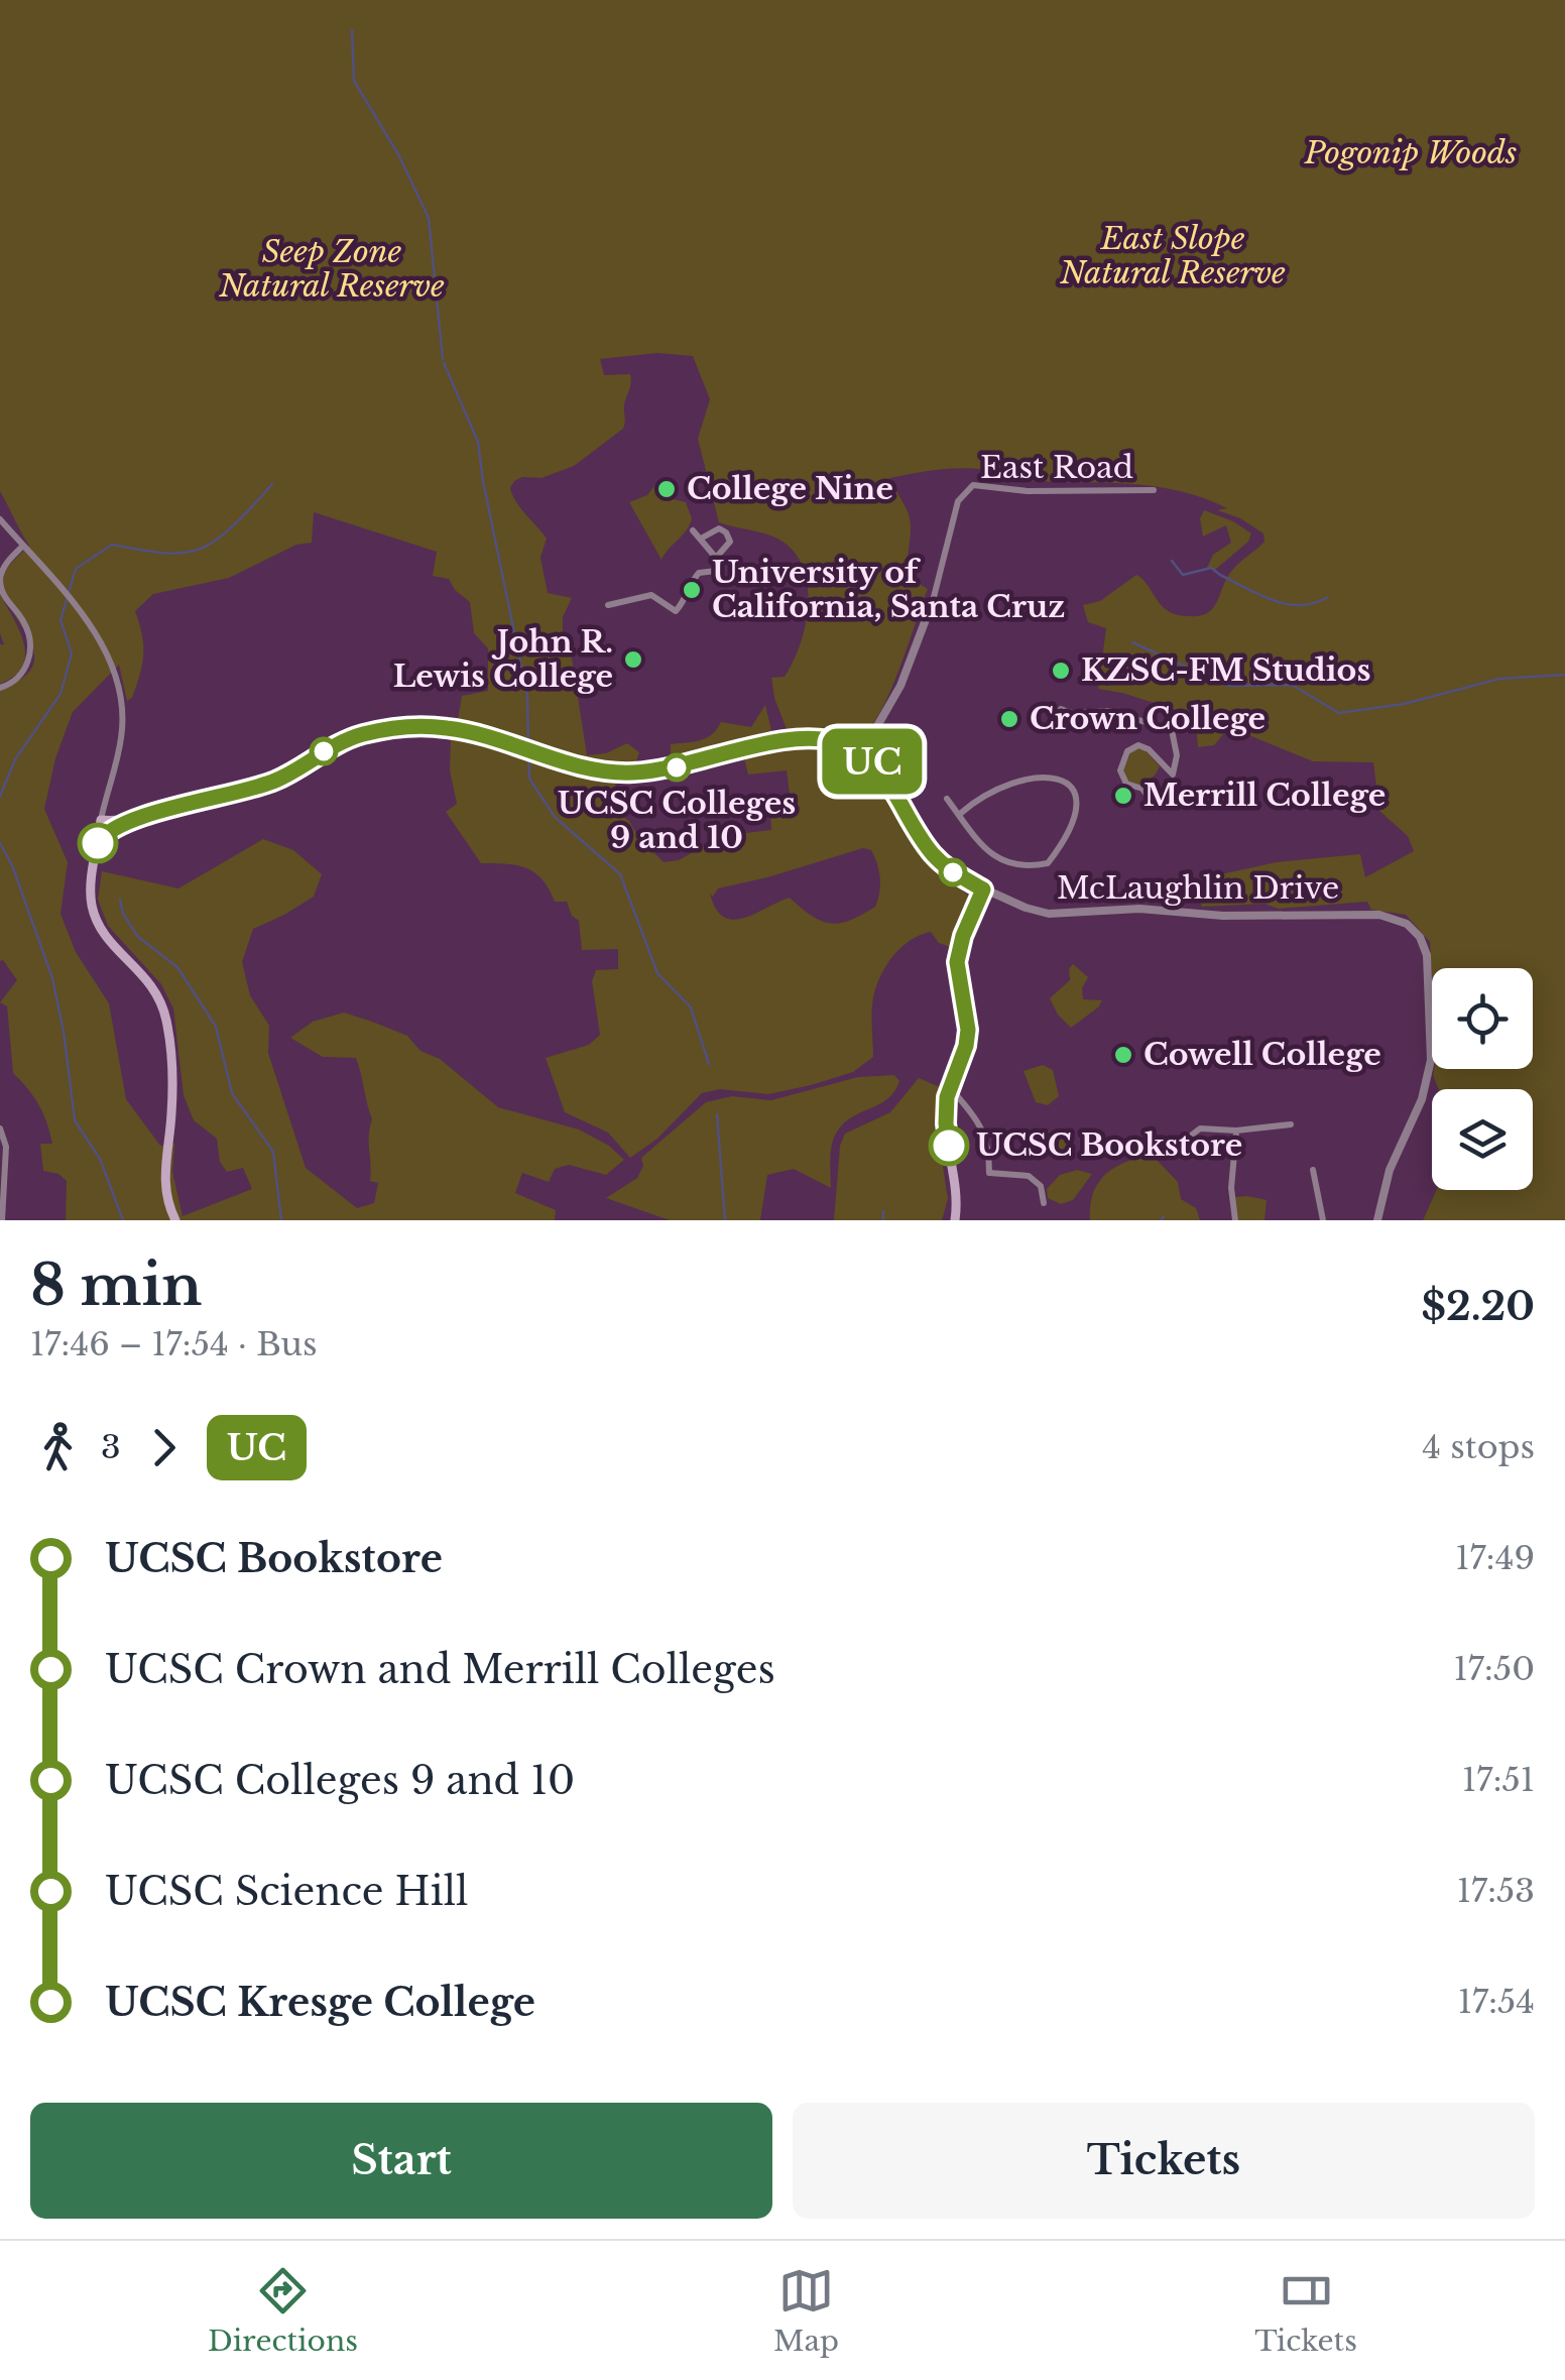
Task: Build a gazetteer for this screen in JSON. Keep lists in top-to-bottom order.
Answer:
{
  "streets": {
    "main road": ["McLaughlin Drive"],
    "street": ["East Road"]
  },
  "parks": ["Pogonip Woods", "East Slope Natural Reserve", "Seep Zone Natural Reserve"],
  "places": [
    "College Nine",
    "University of California, Santa Cruz",
    "John R. Lewis College",
    "KZSC-FM Studios",
    "Crown College",
    "UCSC Colleges 9 and 10",
    "Merrill College",
    "Cowell College",
    "UCSC Bookstore"
  ],
  "lines": ["bus line UC"],
  "page": {
    "on_map": "UC",
    "heading": ["8 min", "17:46 – 17:54 · Bus", "$2.20"],
    "legs": ["3", "UC", "4 stops"],
    "list": [
      {
        "name": "UCSC Bookstore",
        "value": "17:49"
      },
      {
        "name": "UCSC Crown and Merrill Colleges",
        "value": "17:50"
      },
      {
        "name": "UCSC Colleges 9 and 10",
        "value": "17:51"
      },
      {
        "name": "UCSC Science Hill",
        "value": "17:53"
      },
      {
        "name": "UCSC Kresge College",
        "value": "17:54"
      }
    ],
    "buttons": ["Start", "Tickets"],
    "tabs": ["Directions", "Map", "Tickets"]
  }
}
